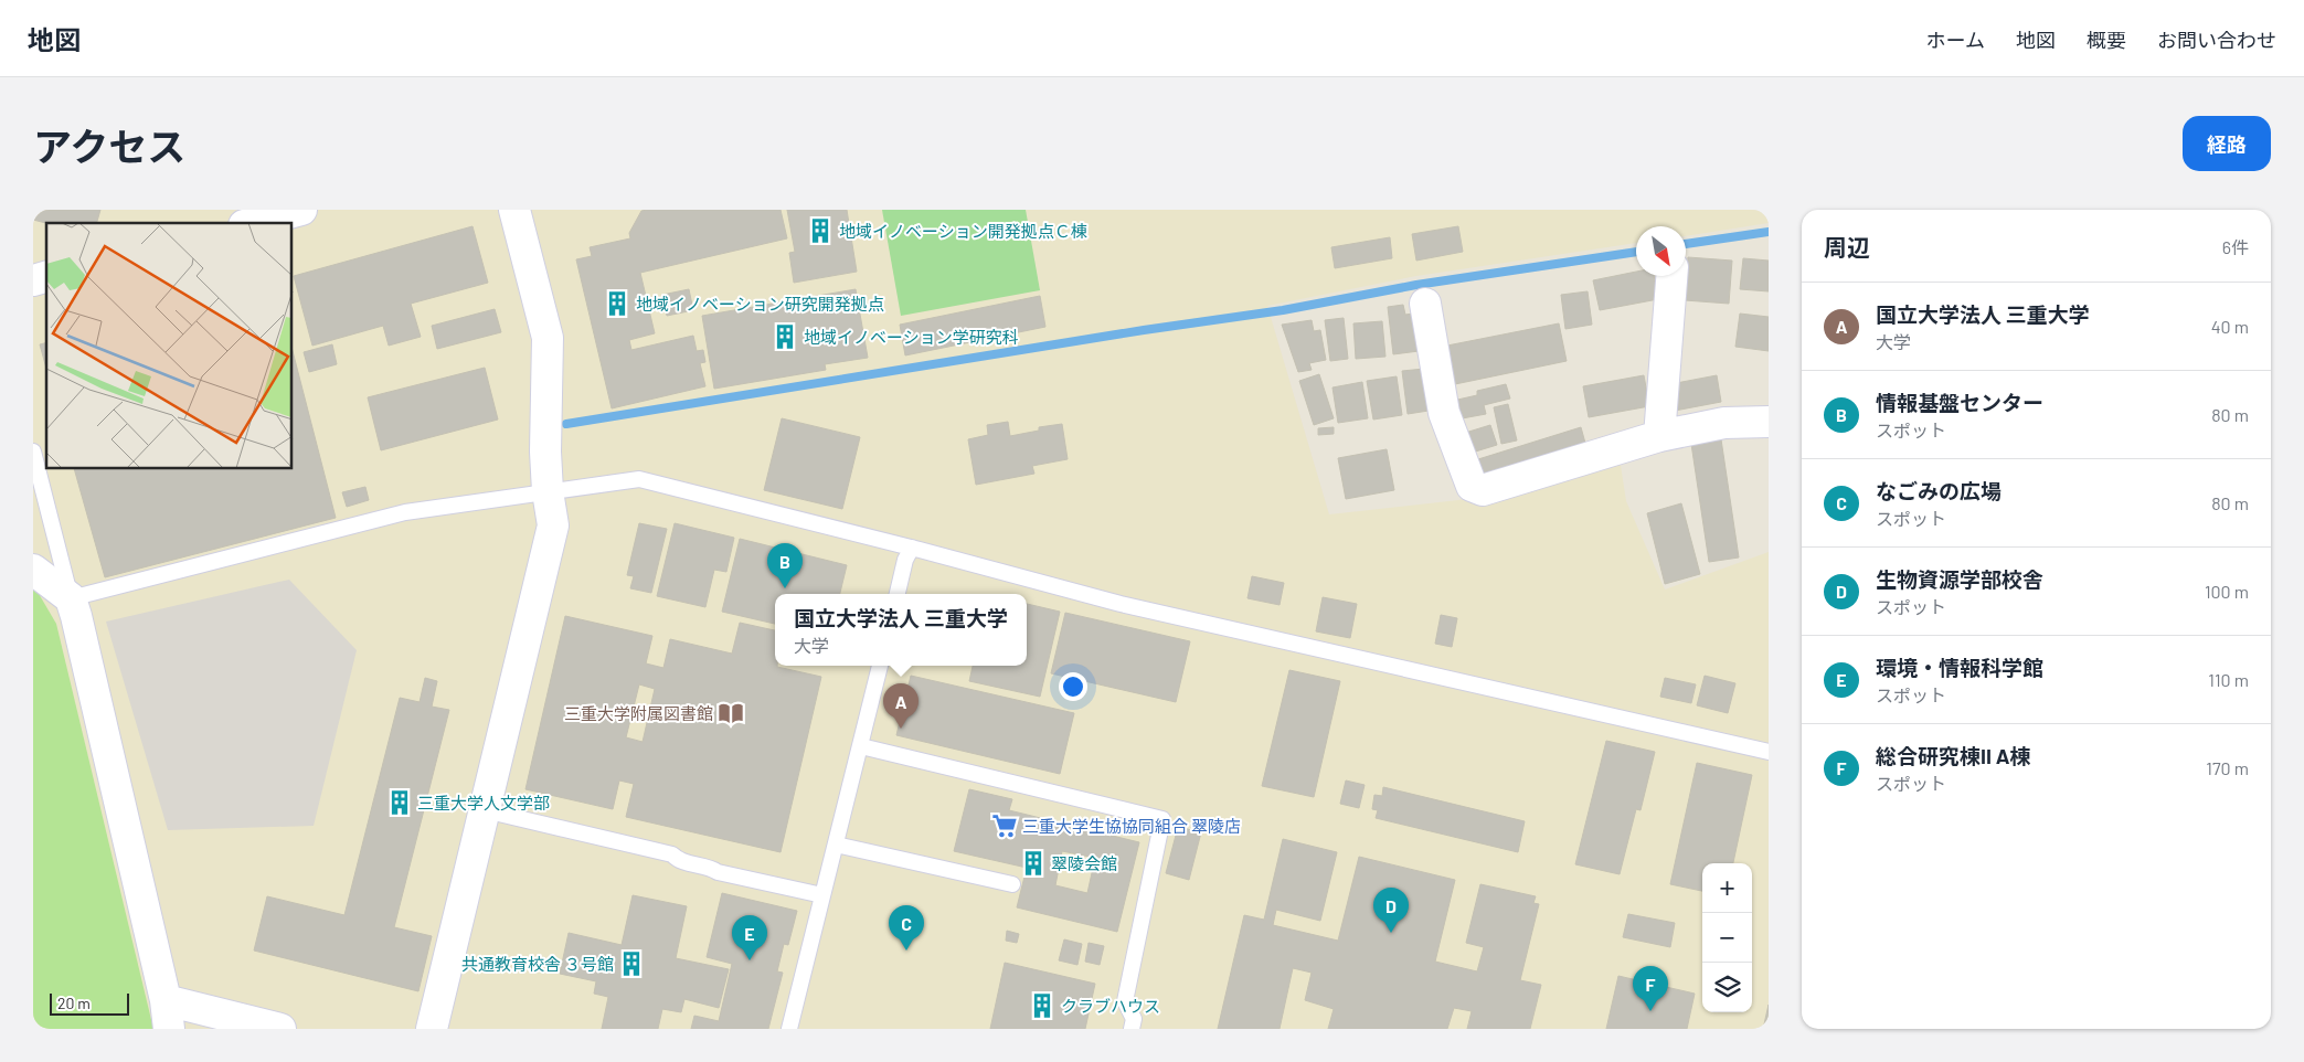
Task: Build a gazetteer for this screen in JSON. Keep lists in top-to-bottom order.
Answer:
{
  "places": {
    "building": [
      "地域イノベーション開発拠点Ｃ棟",
      "地域イノベーション研究開発拠点",
      "地域イノベーション学研究科",
      "三重大学人文学部",
      "翠陵会館",
      "共通教育校舎 ３号館",
      "クラブハウス"
    ],
    "library": ["三重大学附属図書館"],
    "supermarket": ["三重大学生協協同組合 翠陵店"]
  },
  "scale_bar": "20 m",
  "north": "bottom right",
  "page": {
    "header": "地図",
    "nav": [
      "ホーム",
      "地図",
      "概要",
      "お問い合わせ"
    ],
    "title": "アクセス",
    "buttons": "経路",
    "heading": ["周辺", "6件"],
    "list": [
      {
        "mark": "A",
        "name": "国立大学法人 三重大学",
        "note": "大学",
        "value": "40 m"
      },
      {
        "mark": "B",
        "name": "情報基盤センター",
        "note": "スポット",
        "value": "80 m"
      },
      {
        "mark": "C",
        "name": "なごみの広場",
        "note": "スポット",
        "value": "80 m"
      },
      {
        "mark": "D",
        "name": "生物資源学部校舎",
        "note": "スポット",
        "value": "100 m"
      },
      {
        "mark": "E",
        "name": "環境・情報科学館",
        "note": "スポット",
        "value": "110 m"
      },
      {
        "mark": "F",
        "name": "総合研究棟II A棟",
        "note": "スポット",
        "value": "170 m"
      }
    ],
    "pins": [
      "B",
      "A",
      "D",
      "C",
      "E",
      "F"
    ],
    "popup": ["国立大学法人 三重大学", "大学"],
    "map_buttons": ["+", "−"],
    "scale": "20 m"
  }
}
